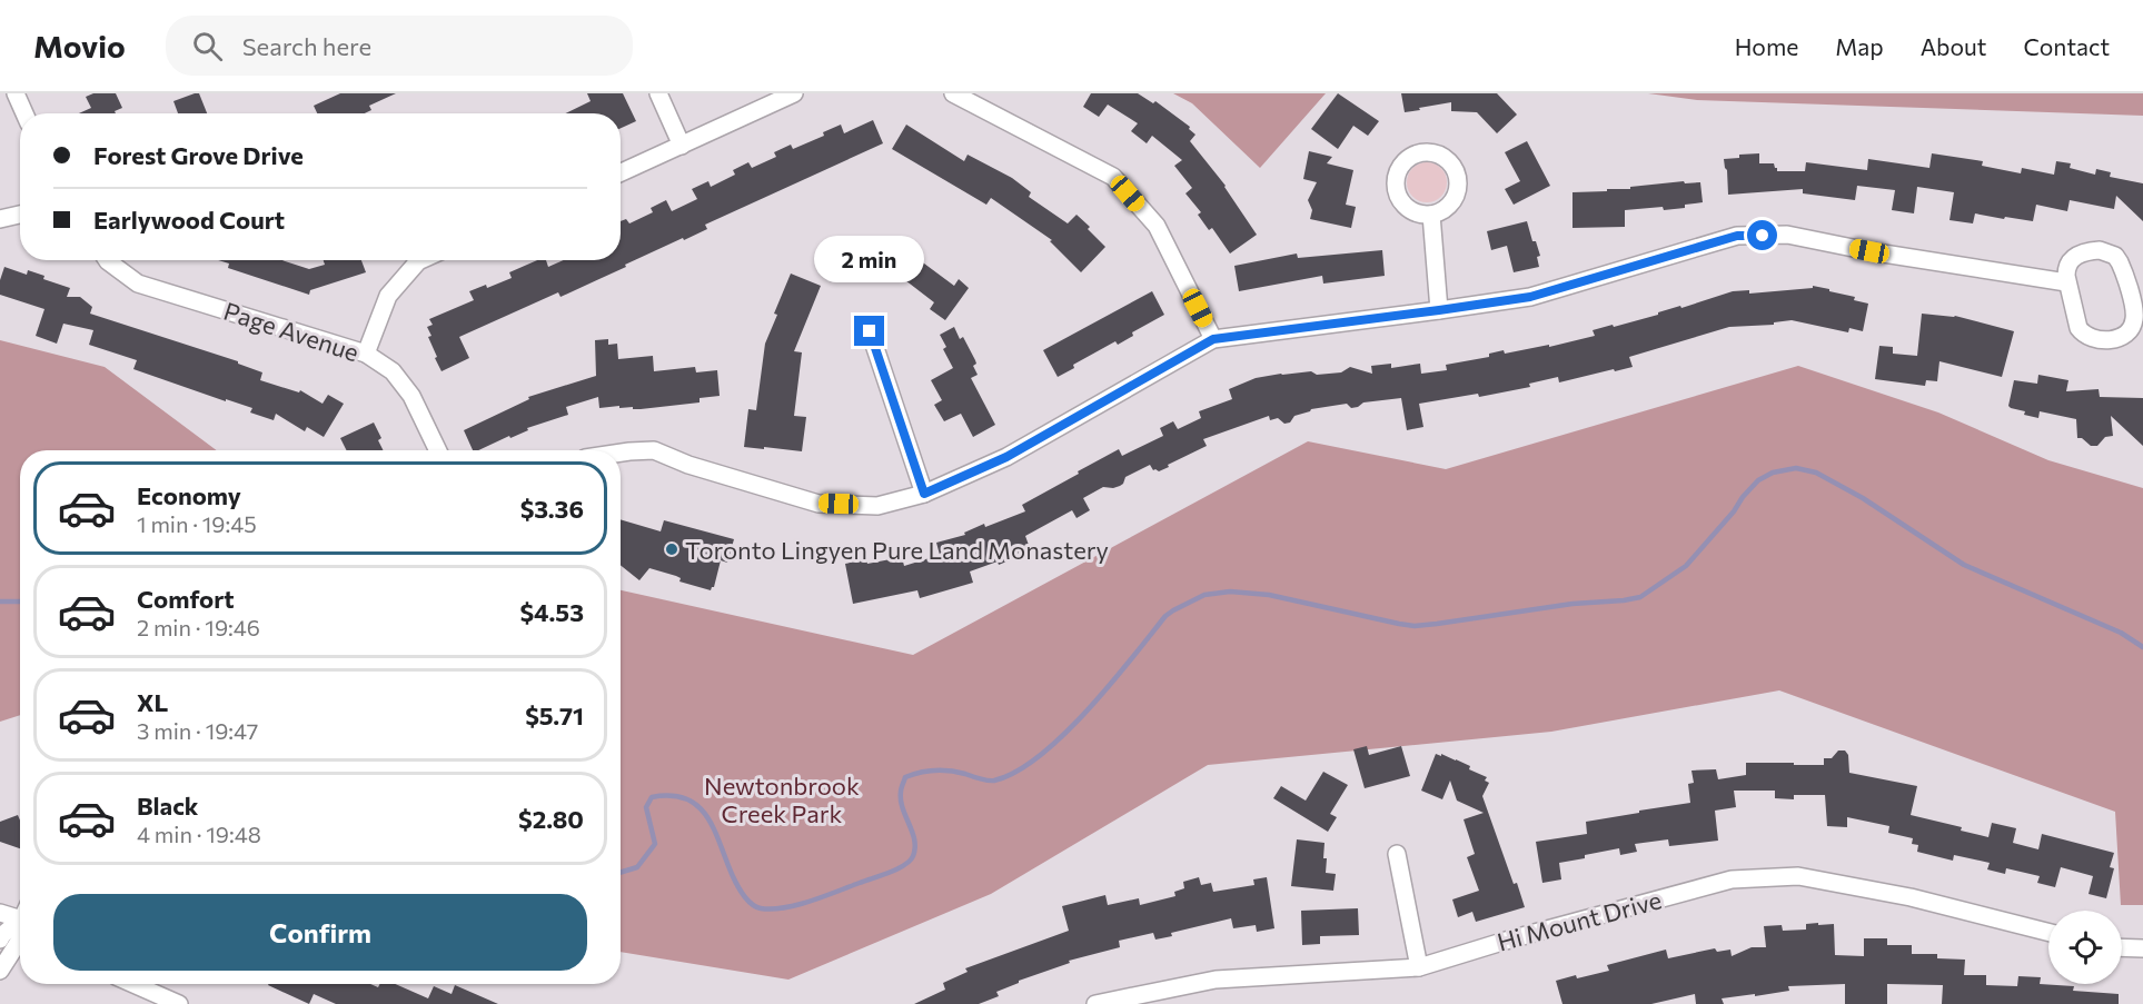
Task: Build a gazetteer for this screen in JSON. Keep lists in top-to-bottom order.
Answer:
{
  "streets": {
    "street": ["Page Avenue", "Hi Mount Drive"]
  },
  "parks": ["Newtonbrook Creek Park"],
  "places": ["Toronto Lingyen Pure Land Monastery"],
  "page": {
    "header": "Movio",
    "search": "Search here",
    "nav": [
      "Home",
      "Map",
      "About",
      "Contact"
    ],
    "banner": ["Forest Grove Drive", "Earlywood Court"],
    "bubble": "2 min",
    "list": [
      {
        "name": "Economy",
        "note": "1 min · 19:45",
        "value": "$3.36"
      },
      {
        "name": "Comfort",
        "note": "2 min · 19:46",
        "value": "$4.53"
      },
      {
        "name": "XL",
        "note": "3 min · 19:47",
        "value": "$5.71"
      },
      {
        "name": "Black",
        "note": "4 min · 19:48",
        "value": "$2.80"
      }
    ],
    "buttons": "Confirm"
  }
}
